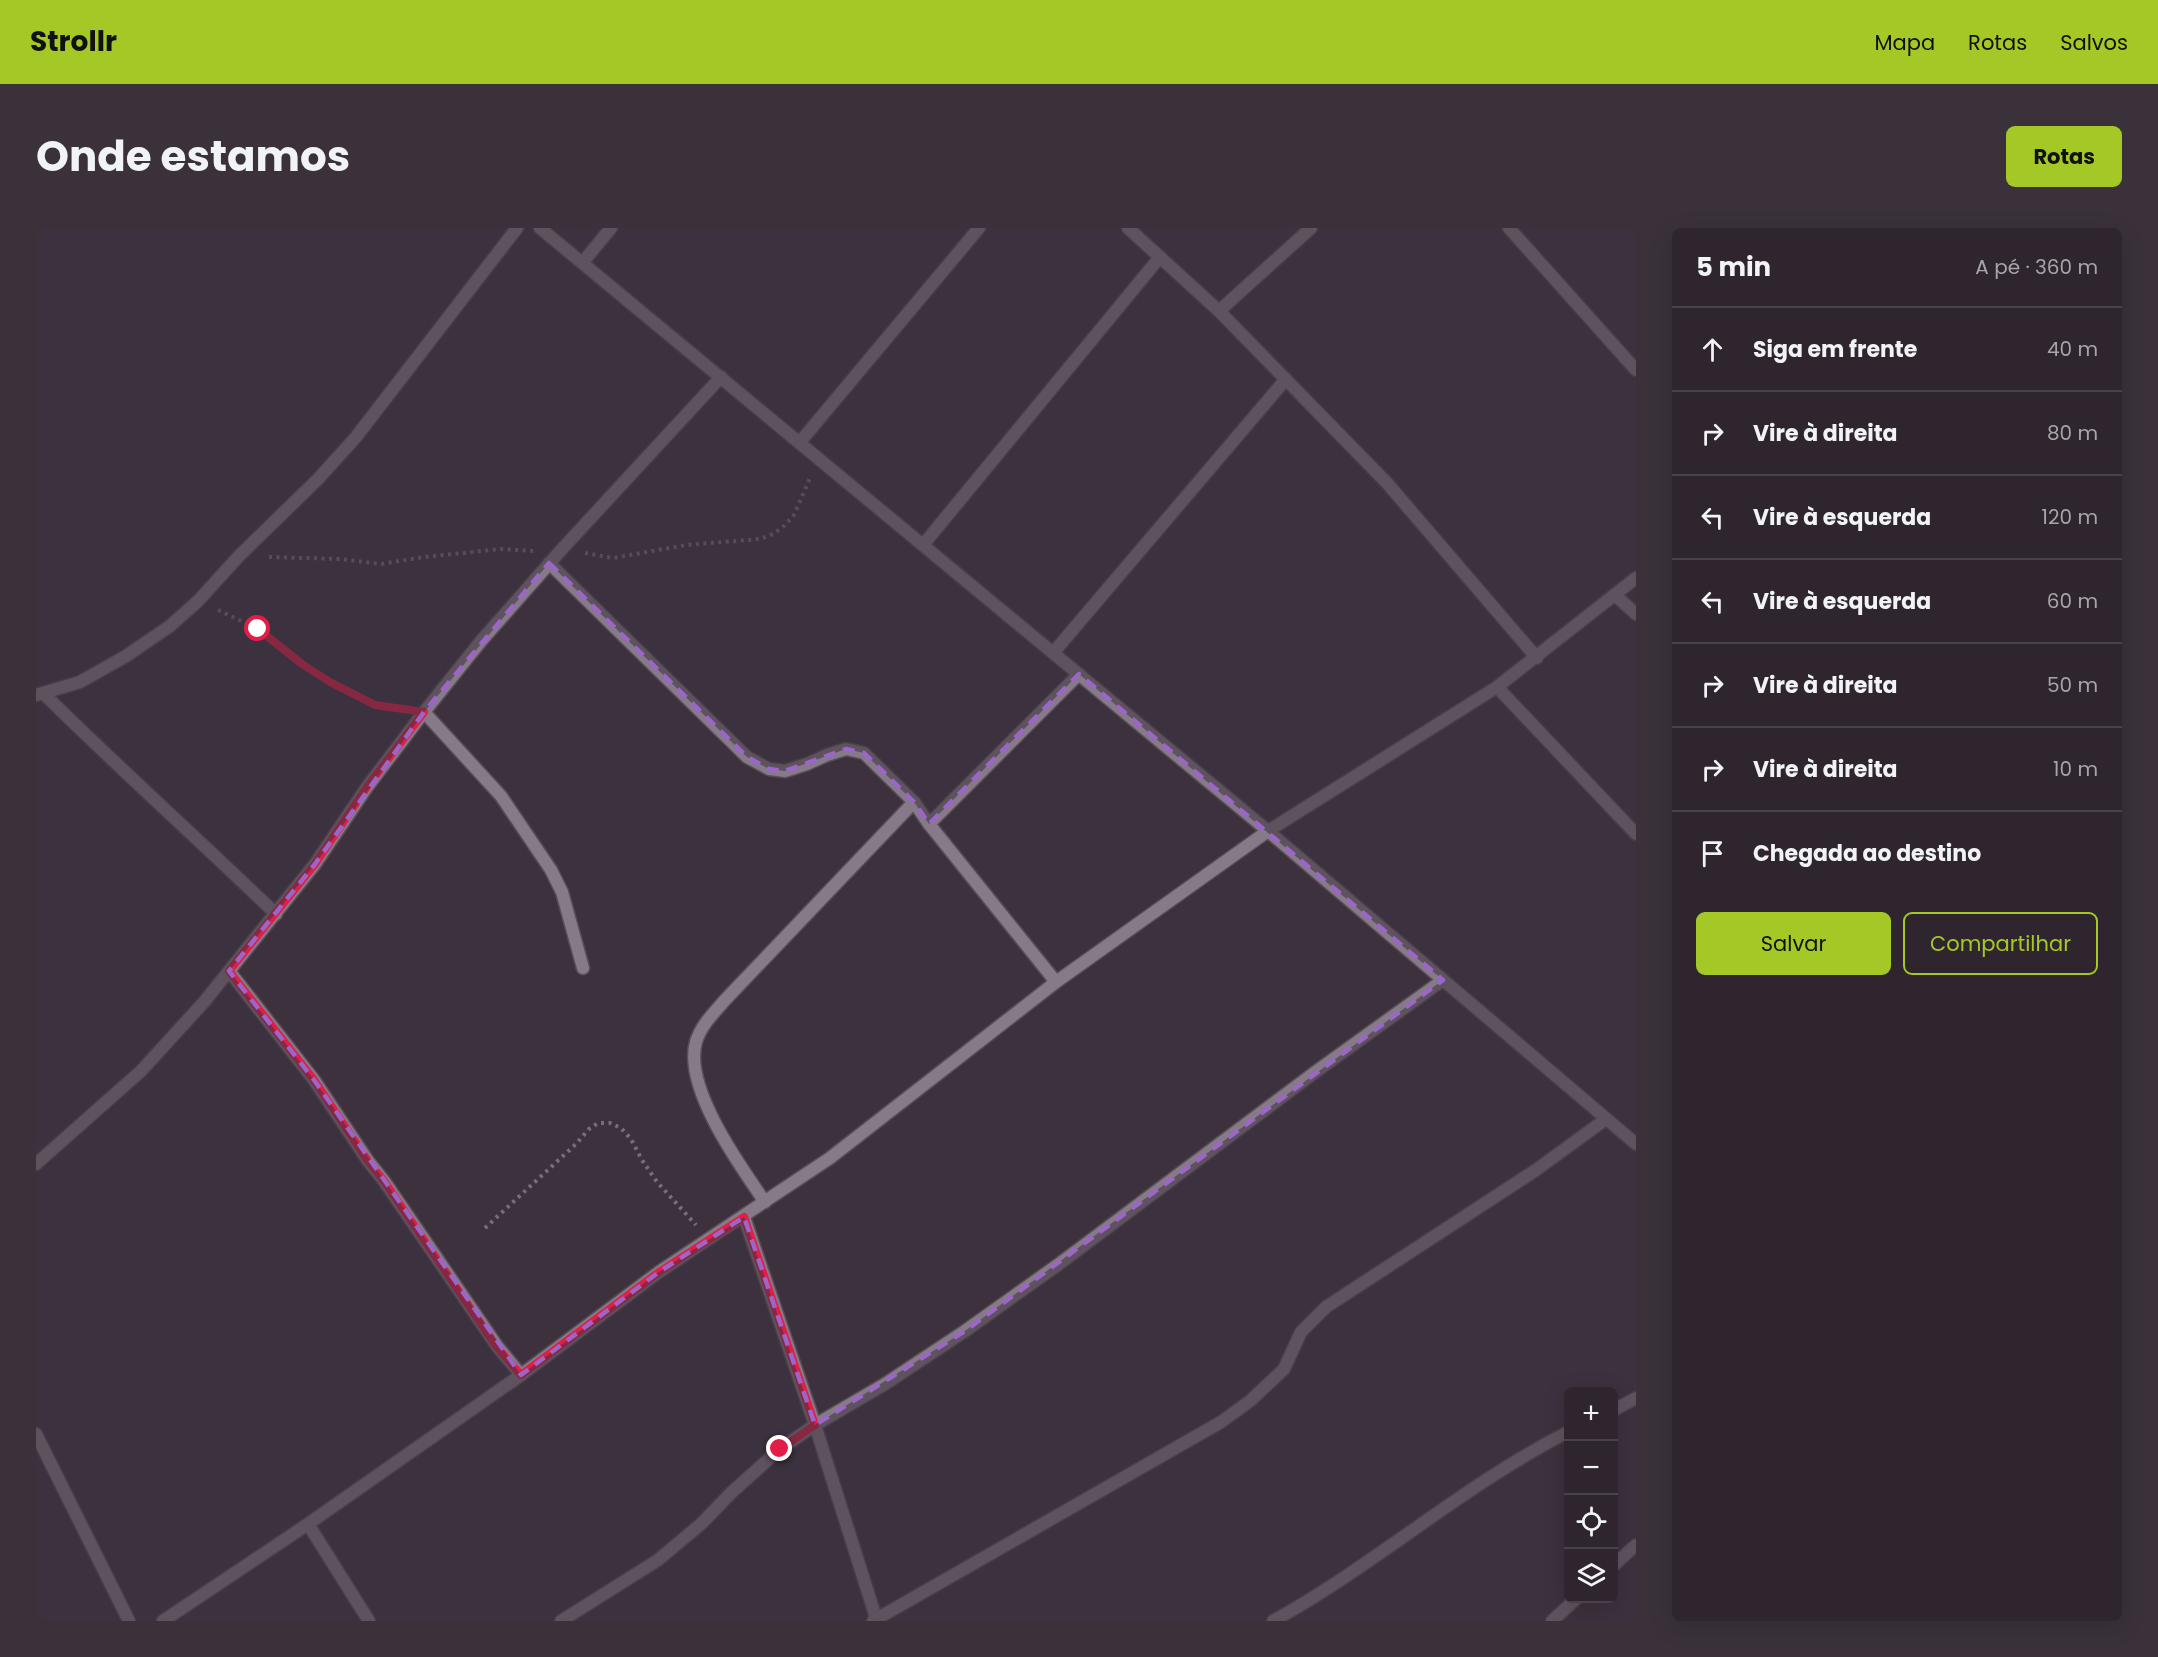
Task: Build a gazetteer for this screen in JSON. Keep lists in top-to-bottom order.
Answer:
{
  "page": {
    "header": "Strollr",
    "nav": ["Mapa", "Rotas", "Salvos"],
    "title": "Onde estamos",
    "buttons": [
      "Rotas",
      ["Salvar", "Compartilhar"]
    ],
    "heading": ["5 min", "A pé · 360 m"],
    "list": [
      ["Siga em frente", "40 m"],
      ["Vire à direita", "80 m"],
      ["Vire à esquerda", "120 m"],
      ["Vire à esquerda", "60 m"],
      ["Vire à direita", "50 m"],
      ["Vire à direita", "10 m"],
      "Chegada ao destino"
    ],
    "map_buttons": ["+", "−"]
  }
}
